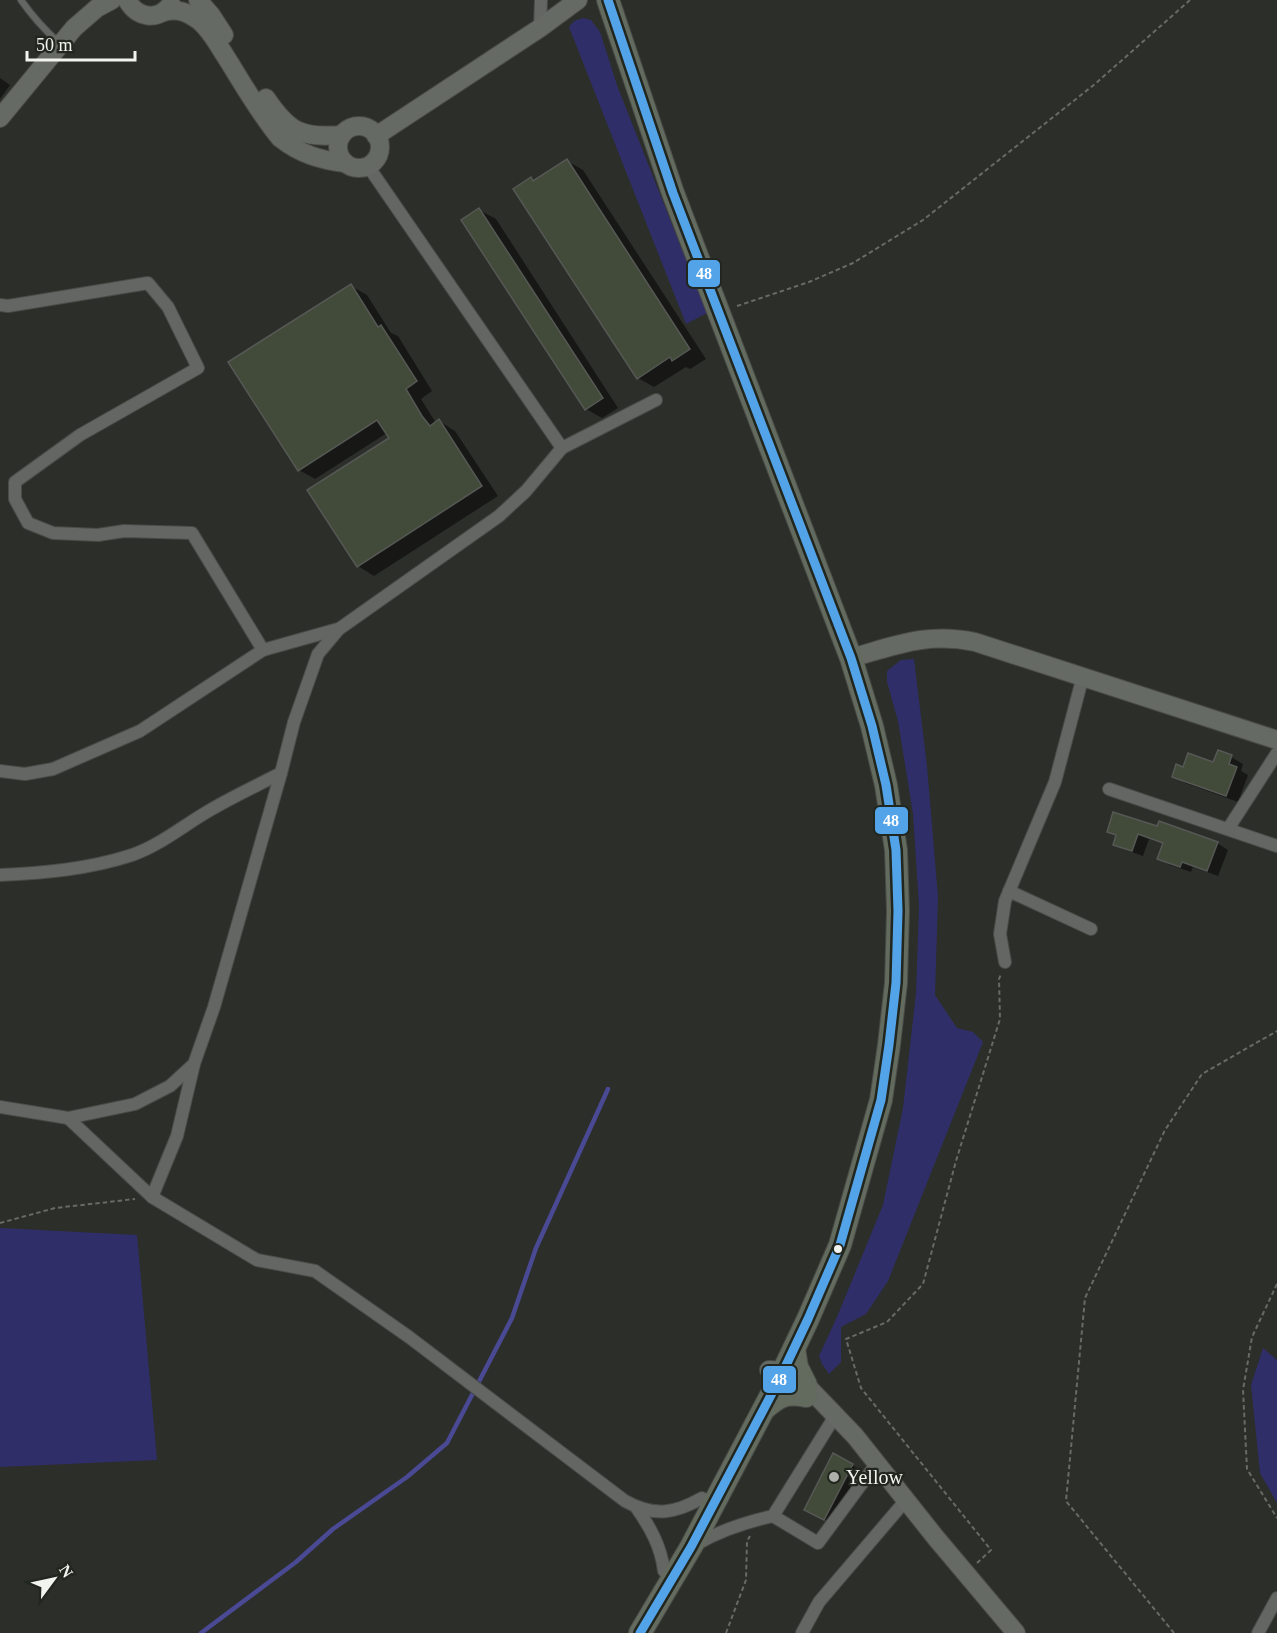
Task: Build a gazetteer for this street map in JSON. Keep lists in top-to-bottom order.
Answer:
{
  "places": ["Yellow"],
  "lines": ["transit line 48"],
  "scale_bar": "50 m",
  "north": "top right"
}
